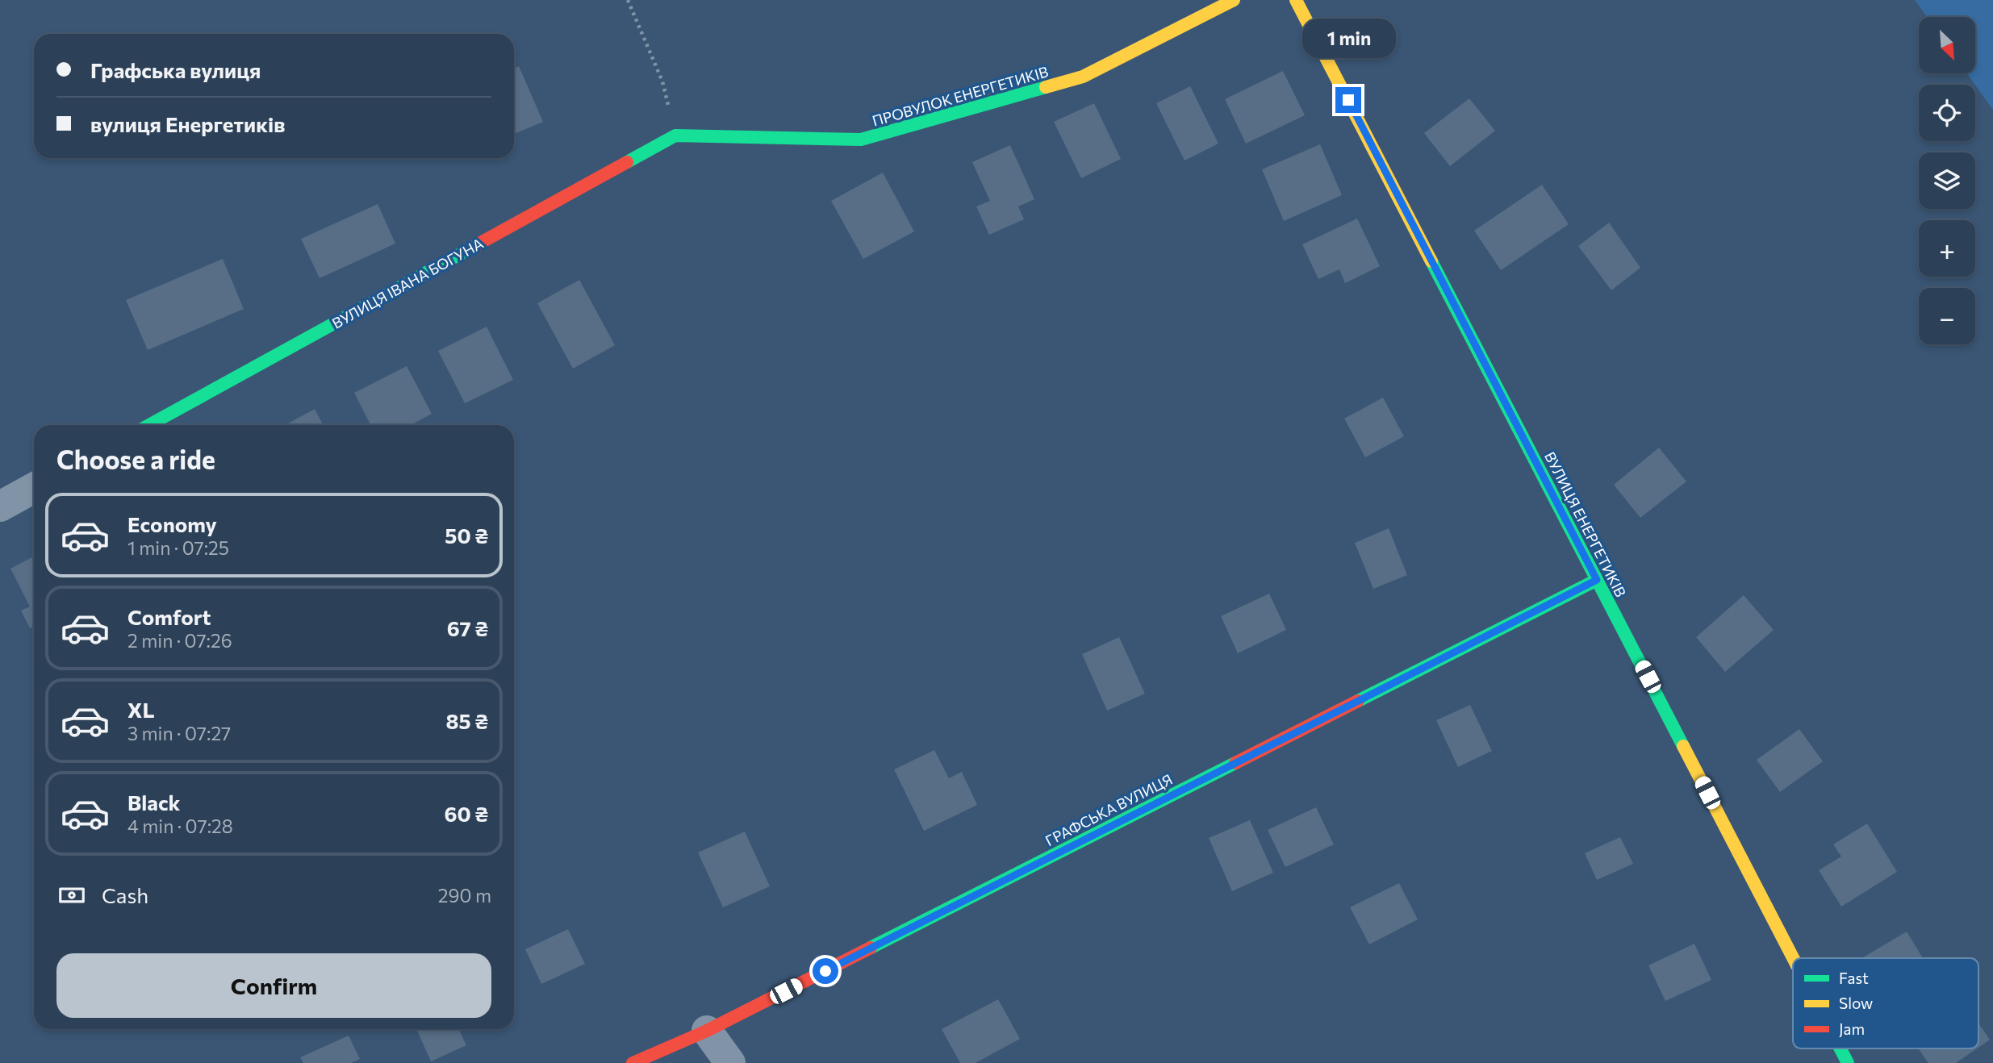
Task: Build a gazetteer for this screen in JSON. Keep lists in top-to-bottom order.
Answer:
{
  "streets": {
    "street": [
      "ПРОВУЛОК ЕНЕРГЕТИКІВ",
      "ВУЛИЦЯ ІВАНА БОГУНА",
      "ВУЛИЦЯ ЕНЕРГЕТИКІВ",
      "ГРАФСЬКА ВУЛИЦЯ"
    ]
  },
  "crossings": [
    ["ПРОВУЛОК ЕНЕРГЕТИКІВ", "ВУЛИЦЯ ІВАНА БОГУНА"],
    ["ВУЛИЦЯ ЕНЕРГЕТИКІВ", "ГРАФСЬКА ВУЛИЦЯ"]
  ],
  "legend": ["Fast", "Slow", "Jam"],
  "north": "bottom right",
  "page": {
    "map_buttons": ["+", "−"],
    "bubble": "1 min",
    "banner": ["Графська вулиця", "вулиця Енергетиків"],
    "heading": "Choose a ride",
    "list": [
      {
        "name": "Economy",
        "note": "1 min · 07:25",
        "value": "50 ₴"
      },
      {
        "name": "Comfort",
        "note": "2 min · 07:26",
        "value": "67 ₴"
      },
      {
        "name": "XL",
        "note": "3 min · 07:27",
        "value": "85 ₴"
      },
      {
        "name": "Black",
        "note": "4 min · 07:28",
        "value": "60 ₴"
      }
    ],
    "pay": ["Cash", "290 m"],
    "buttons": "Confirm"
  }
}
